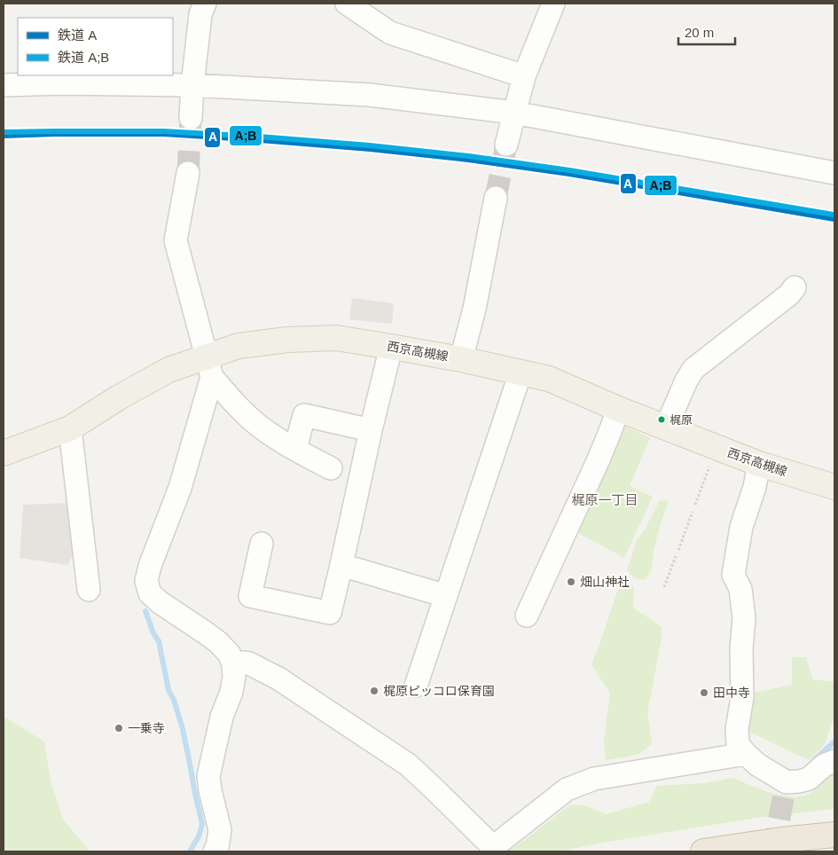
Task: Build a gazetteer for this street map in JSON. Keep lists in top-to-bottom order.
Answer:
{
  "streets": {
    "main road": ["西京高槻線"]
  },
  "districts": ["梶原一丁目"],
  "places": [
    "梶原",
    "畑山神社",
    "梶原ピッコロ保育園",
    "田中寺",
    "一乗寺"
  ],
  "lines": ["rail line A;B", "rail line A"],
  "legend": ["鉄道 A", "鉄道 A;B"],
  "scale_bar": "20 m"
}
